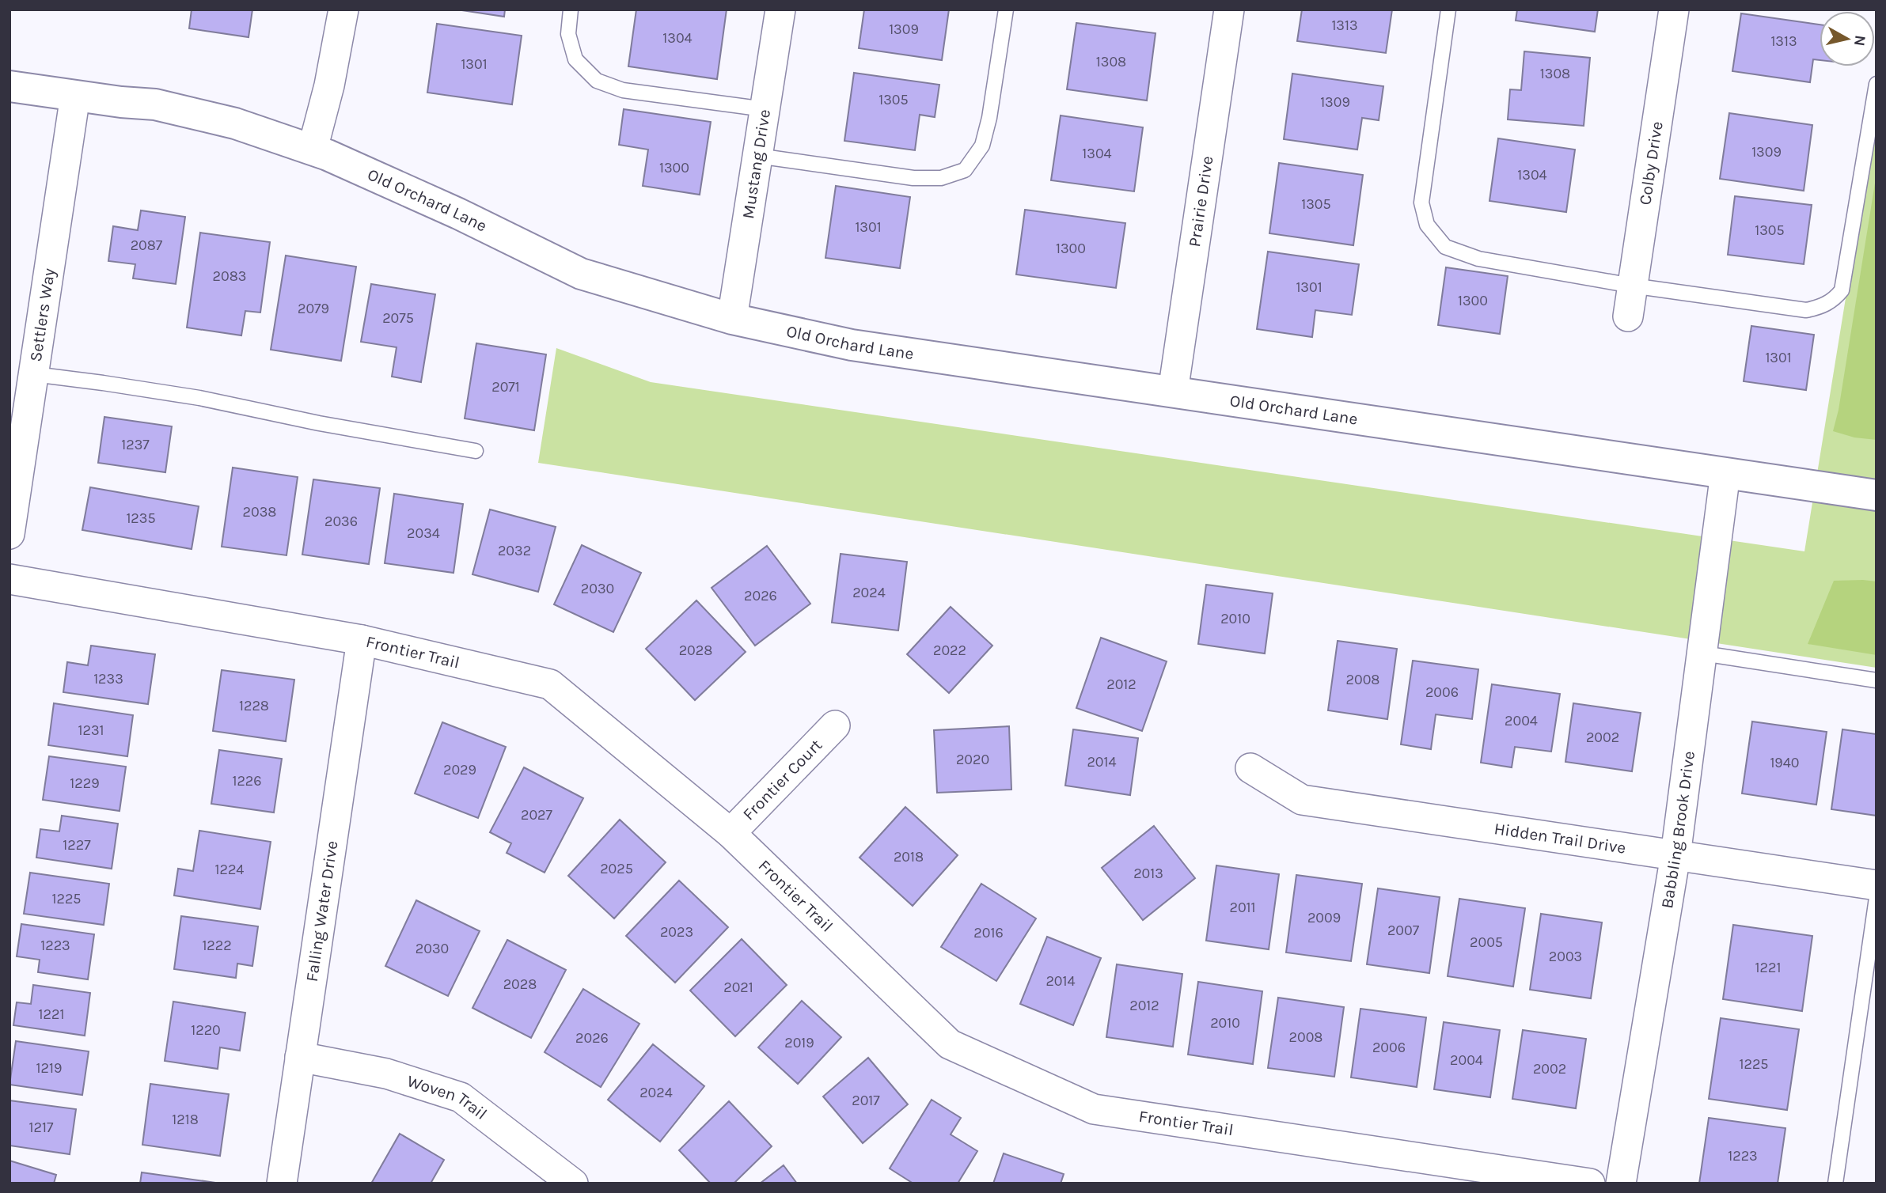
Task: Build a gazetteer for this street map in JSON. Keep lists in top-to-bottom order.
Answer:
{
  "streets": {
    "street": [
      "Colby Drive",
      "Mustang Drive",
      "Old Orchard Lane",
      "Prairie Drive",
      "Settlers Way",
      "Frontier Trail",
      "Frontier Court",
      "Babbling Brook Drive",
      "Hidden Trail Drive",
      "Falling Water Drive",
      "Woven Trail"
    ]
  },
  "crossings": [
    ["Mustang Drive", "Old Orchard Lane"],
    ["Old Orchard Lane", "Prairie Drive"],
    ["Old Orchard Lane", "Settlers Way"],
    ["Old Orchard Lane", "Babbling Brook Drive"],
    ["Frontier Trail", "Frontier Court"],
    ["Frontier Trail", "Falling Water Drive"],
    ["Babbling Brook Drive", "Hidden Trail Drive"],
    ["Falling Water Drive", "Woven Trail"]
  ],
  "house_numbers": [
    "1313",
    "1309",
    "1304",
    "1313",
    "1308",
    "1301",
    "1308",
    "1305",
    "1309",
    "1309",
    "1304",
    "1300",
    "1304",
    "1305",
    "1301",
    "1305",
    "2087",
    "1300",
    "2083",
    "1301",
    "1300",
    "2079",
    "2075",
    "1301",
    "2071",
    "1237",
    "2038",
    "1235",
    "2036",
    "2034",
    "2032",
    "2030",
    "2024",
    "2026",
    "2010",
    "2028",
    "2022",
    "1233",
    "2008",
    "2012",
    "2006",
    "1228",
    "2004",
    "1231",
    "2002",
    "2020",
    "2014",
    "1940",
    "2029",
    "1226",
    "1229",
    "2027",
    "1227",
    "2018",
    "2025",
    "1224",
    "2013",
    "1225",
    "2011",
    "2009",
    "2007",
    "2023",
    "2016",
    "2005",
    "1223",
    "1222",
    "2030",
    "2003",
    "1221",
    "2014",
    "2028",
    "2021",
    "2012",
    "1221",
    "2010",
    "1220",
    "2008",
    "2026",
    "2019",
    "2006",
    "2004",
    "1225",
    "1219",
    "2002",
    "2024",
    "2017",
    "1218",
    "1217",
    "1223"
  ],
  "north": "right"
}
